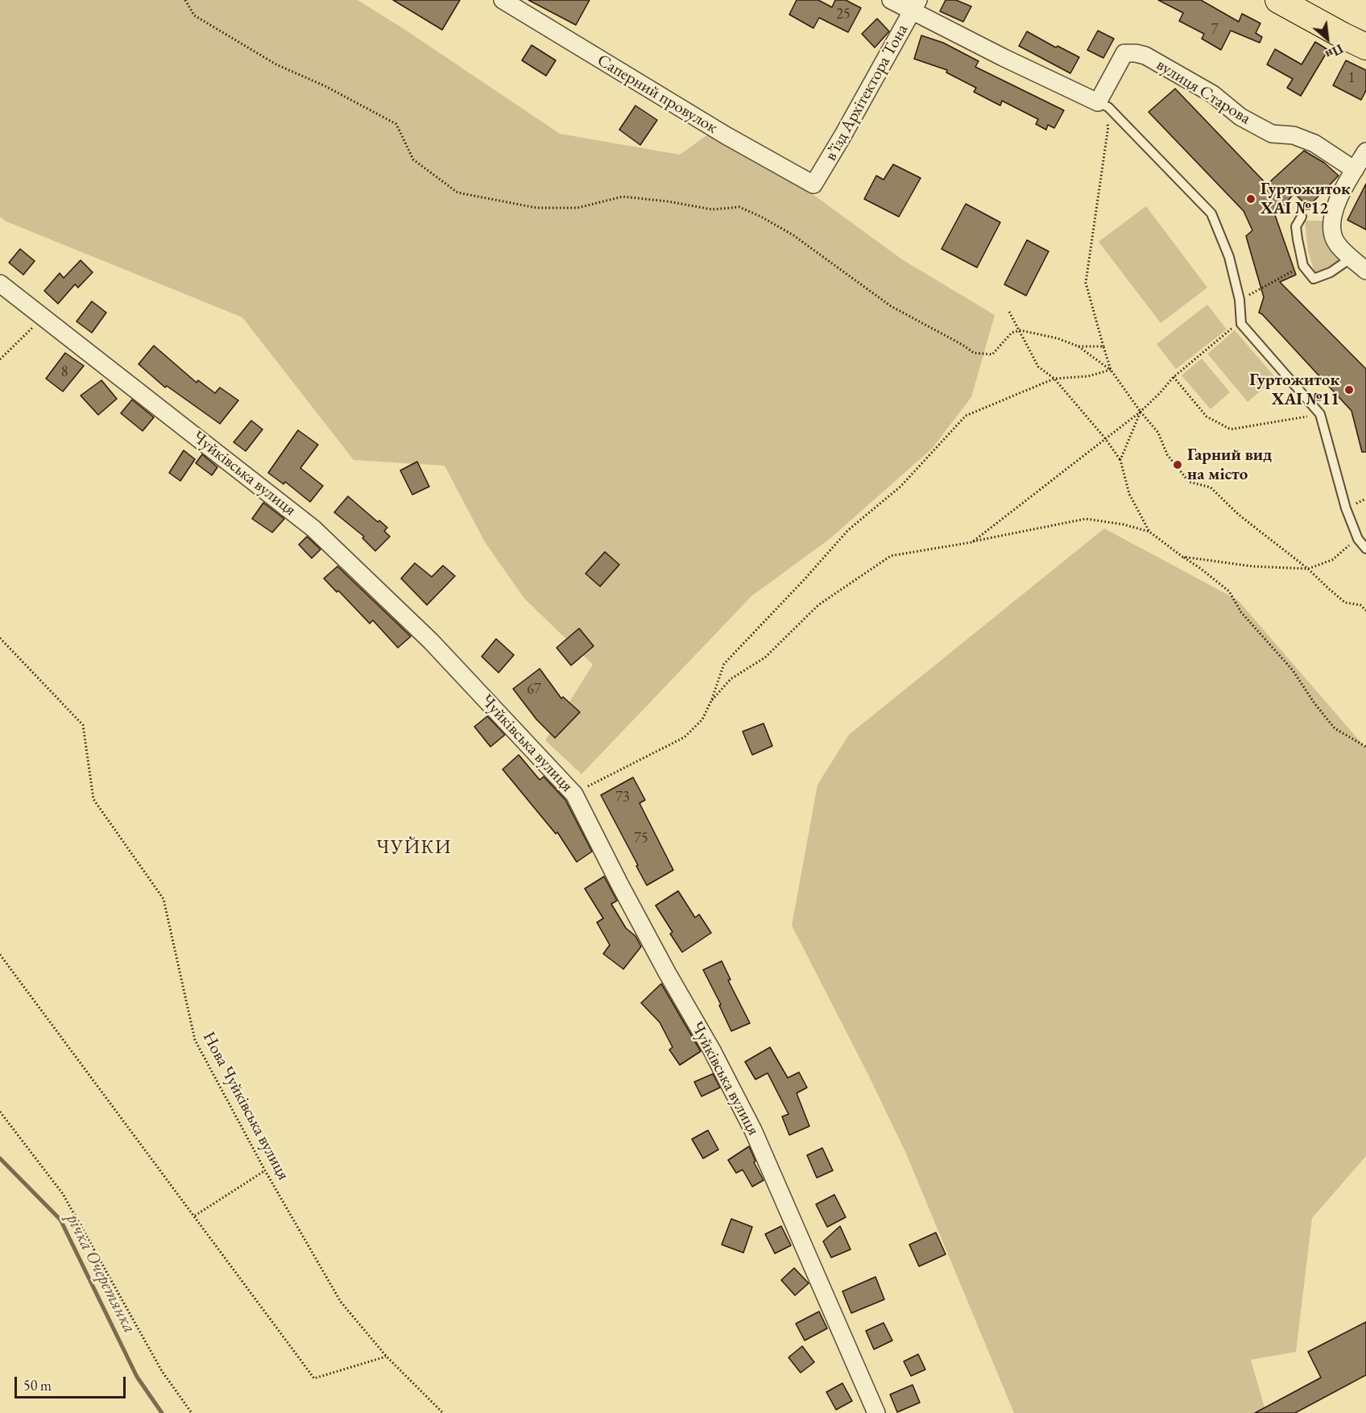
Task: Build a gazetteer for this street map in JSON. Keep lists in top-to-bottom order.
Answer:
{
  "streets": {
    "street": [
      "вулиця Старова",
      "в’їзд Архітектора Тона",
      "Саперний провулок",
      "Чуйківська вулиця"
    ],
    "path": ["Нова Чуйківська вулиця"]
  },
  "crossings": [
    ["в’їзд Архітектора Тона", "Саперний провулок"]
  ],
  "districts": ["ЧУЙКИ"],
  "water": ["річка Очеретянка"],
  "places": ["Гуртожиток ХАІ №12", "Гуртожиток ХАІ №11", "Гарний вид на місто"],
  "house_numbers": [
    "25",
    "7",
    "1",
    "8",
    "67",
    "73",
    "75"
  ],
  "scale_bar": "50 m",
  "north": "bottom right"
}
